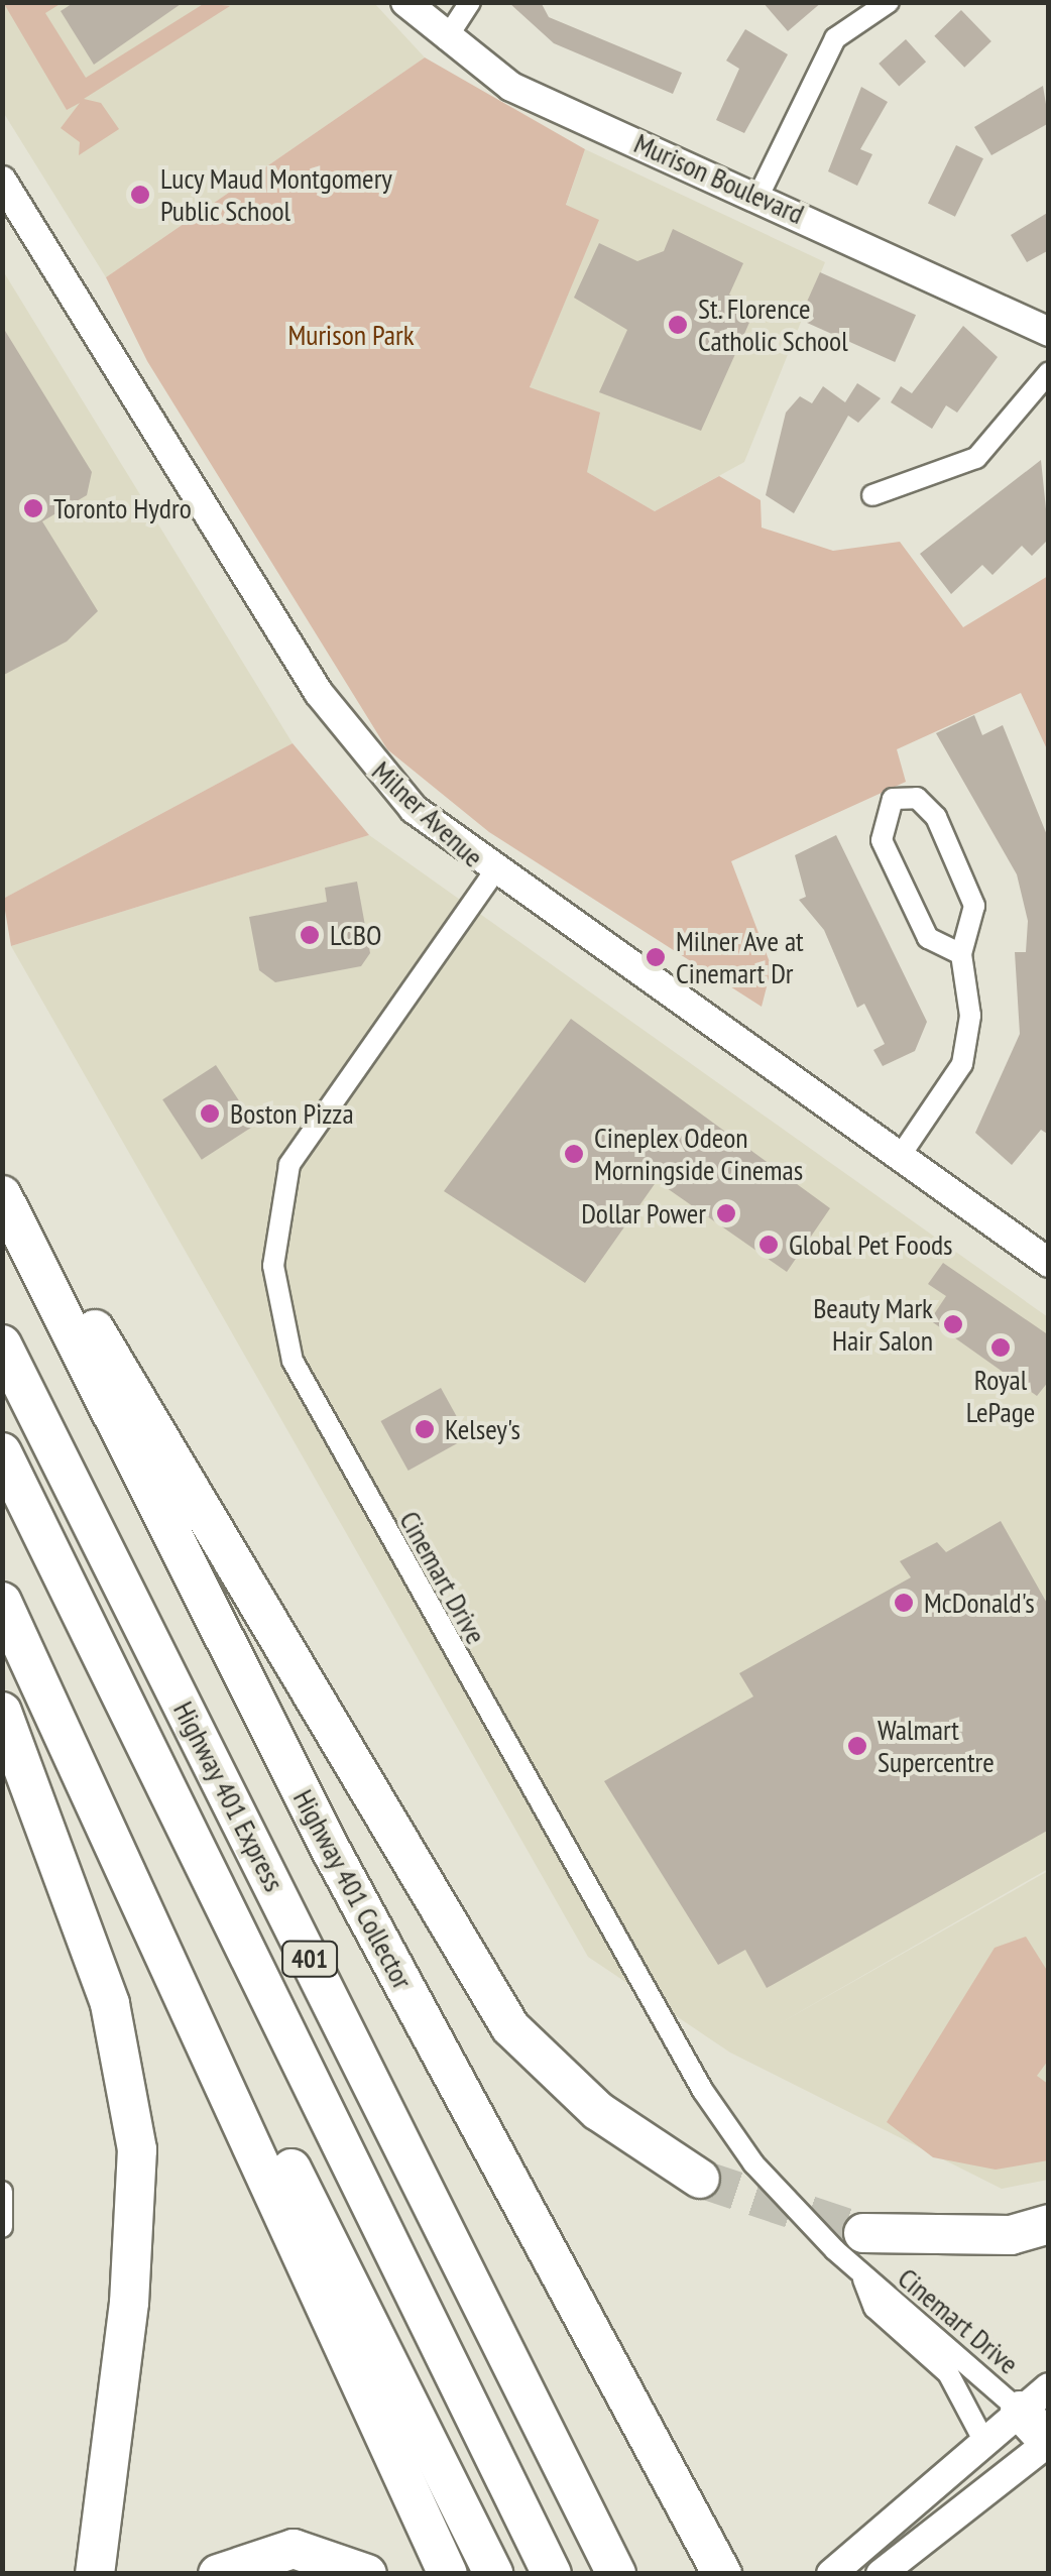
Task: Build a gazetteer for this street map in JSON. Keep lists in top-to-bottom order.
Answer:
{
  "streets": {
    "highway": ["Highway 401 Express", "Highway 401 Collector", "401"],
    "main road": ["Murison Boulevard", "Milner Avenue"],
    "street": ["Cinemart Drive"]
  },
  "crossings": [
    ["Milner Avenue", "Cinemart Drive"]
  ],
  "parks": ["Murison Park"],
  "places": [
    "Lucy Maud Montgomery Public School",
    "St. Florence Catholic School",
    "Toronto Hydro",
    "LCBO",
    "Milner Ave at Cinemart Dr",
    "Boston Pizza",
    "Cineplex Odeon Morningside Cinemas",
    "Dollar Power",
    "Global Pet Foods",
    "Beauty Mark Hair Salon",
    "Royal LePage",
    "Kelsey's",
    "McDonald's",
    "Walmart Supercentre"
  ]
}
